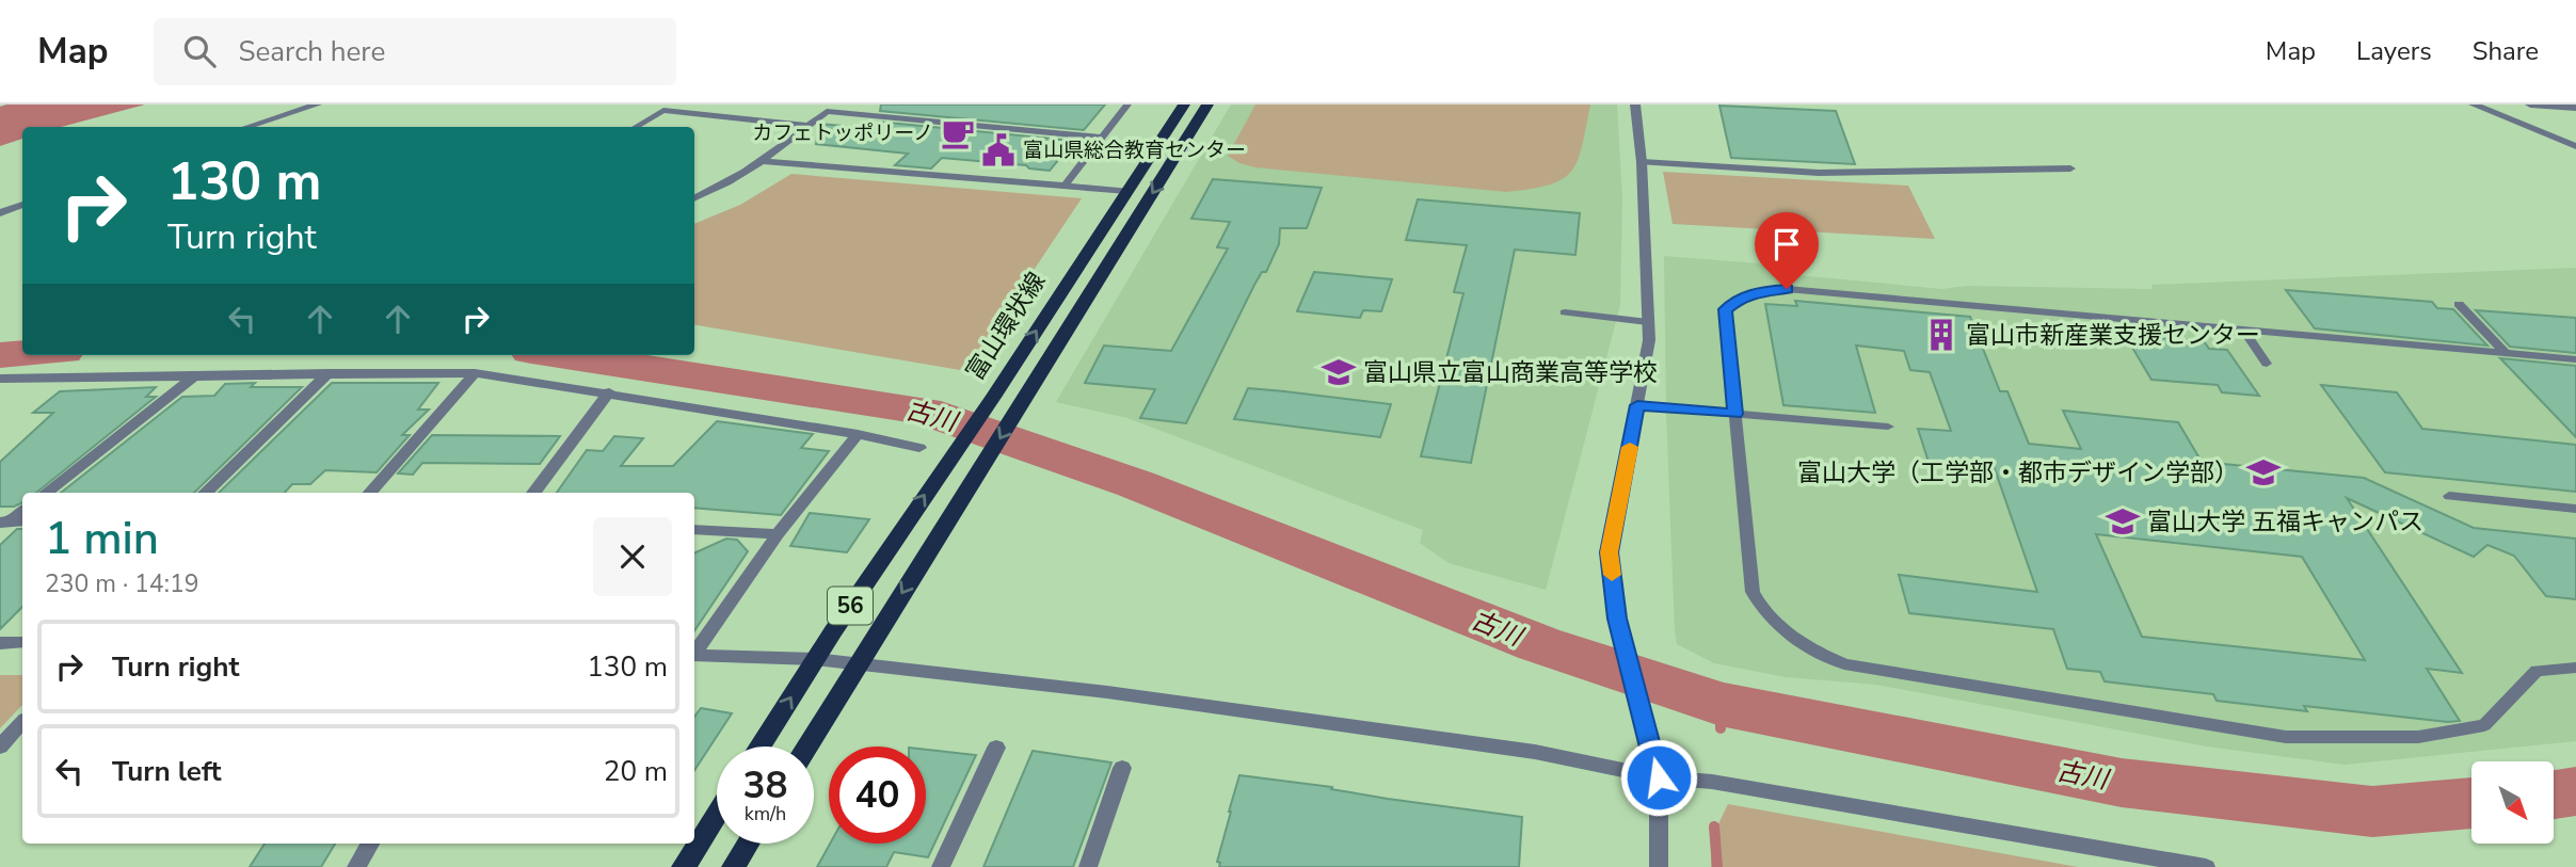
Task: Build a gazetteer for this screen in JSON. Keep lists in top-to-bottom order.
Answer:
{
  "streets": {
    "main road": ["富山環状線", "56"]
  },
  "water": ["古川"],
  "places": {
    "cafe": ["カフェトッポリーノ"],
    "public building": ["富山県総合教育センター"],
    "building": ["富山市新産業支援センター"],
    "school or university": ["富山県立富山商業高等学校", "富山大学（工学部・都市デザイン学部）", "富山大学 五福キャンパス"]
  },
  "north": "bottom right",
  "page": {
    "header": "Map",
    "search": "Search here",
    "nav": ["Map", "Layers", "Share"],
    "turn": ["130 m", "Turn right"],
    "heading": ["1 min", "230 m · 14:19"],
    "list": [
      {
        "name": "Turn right",
        "value": "130 m"
      },
      {
        "name": "Turn left",
        "value": "20 m"
      }
    ],
    "speed": "38 km/h",
    "limit": "40"
  }
}
